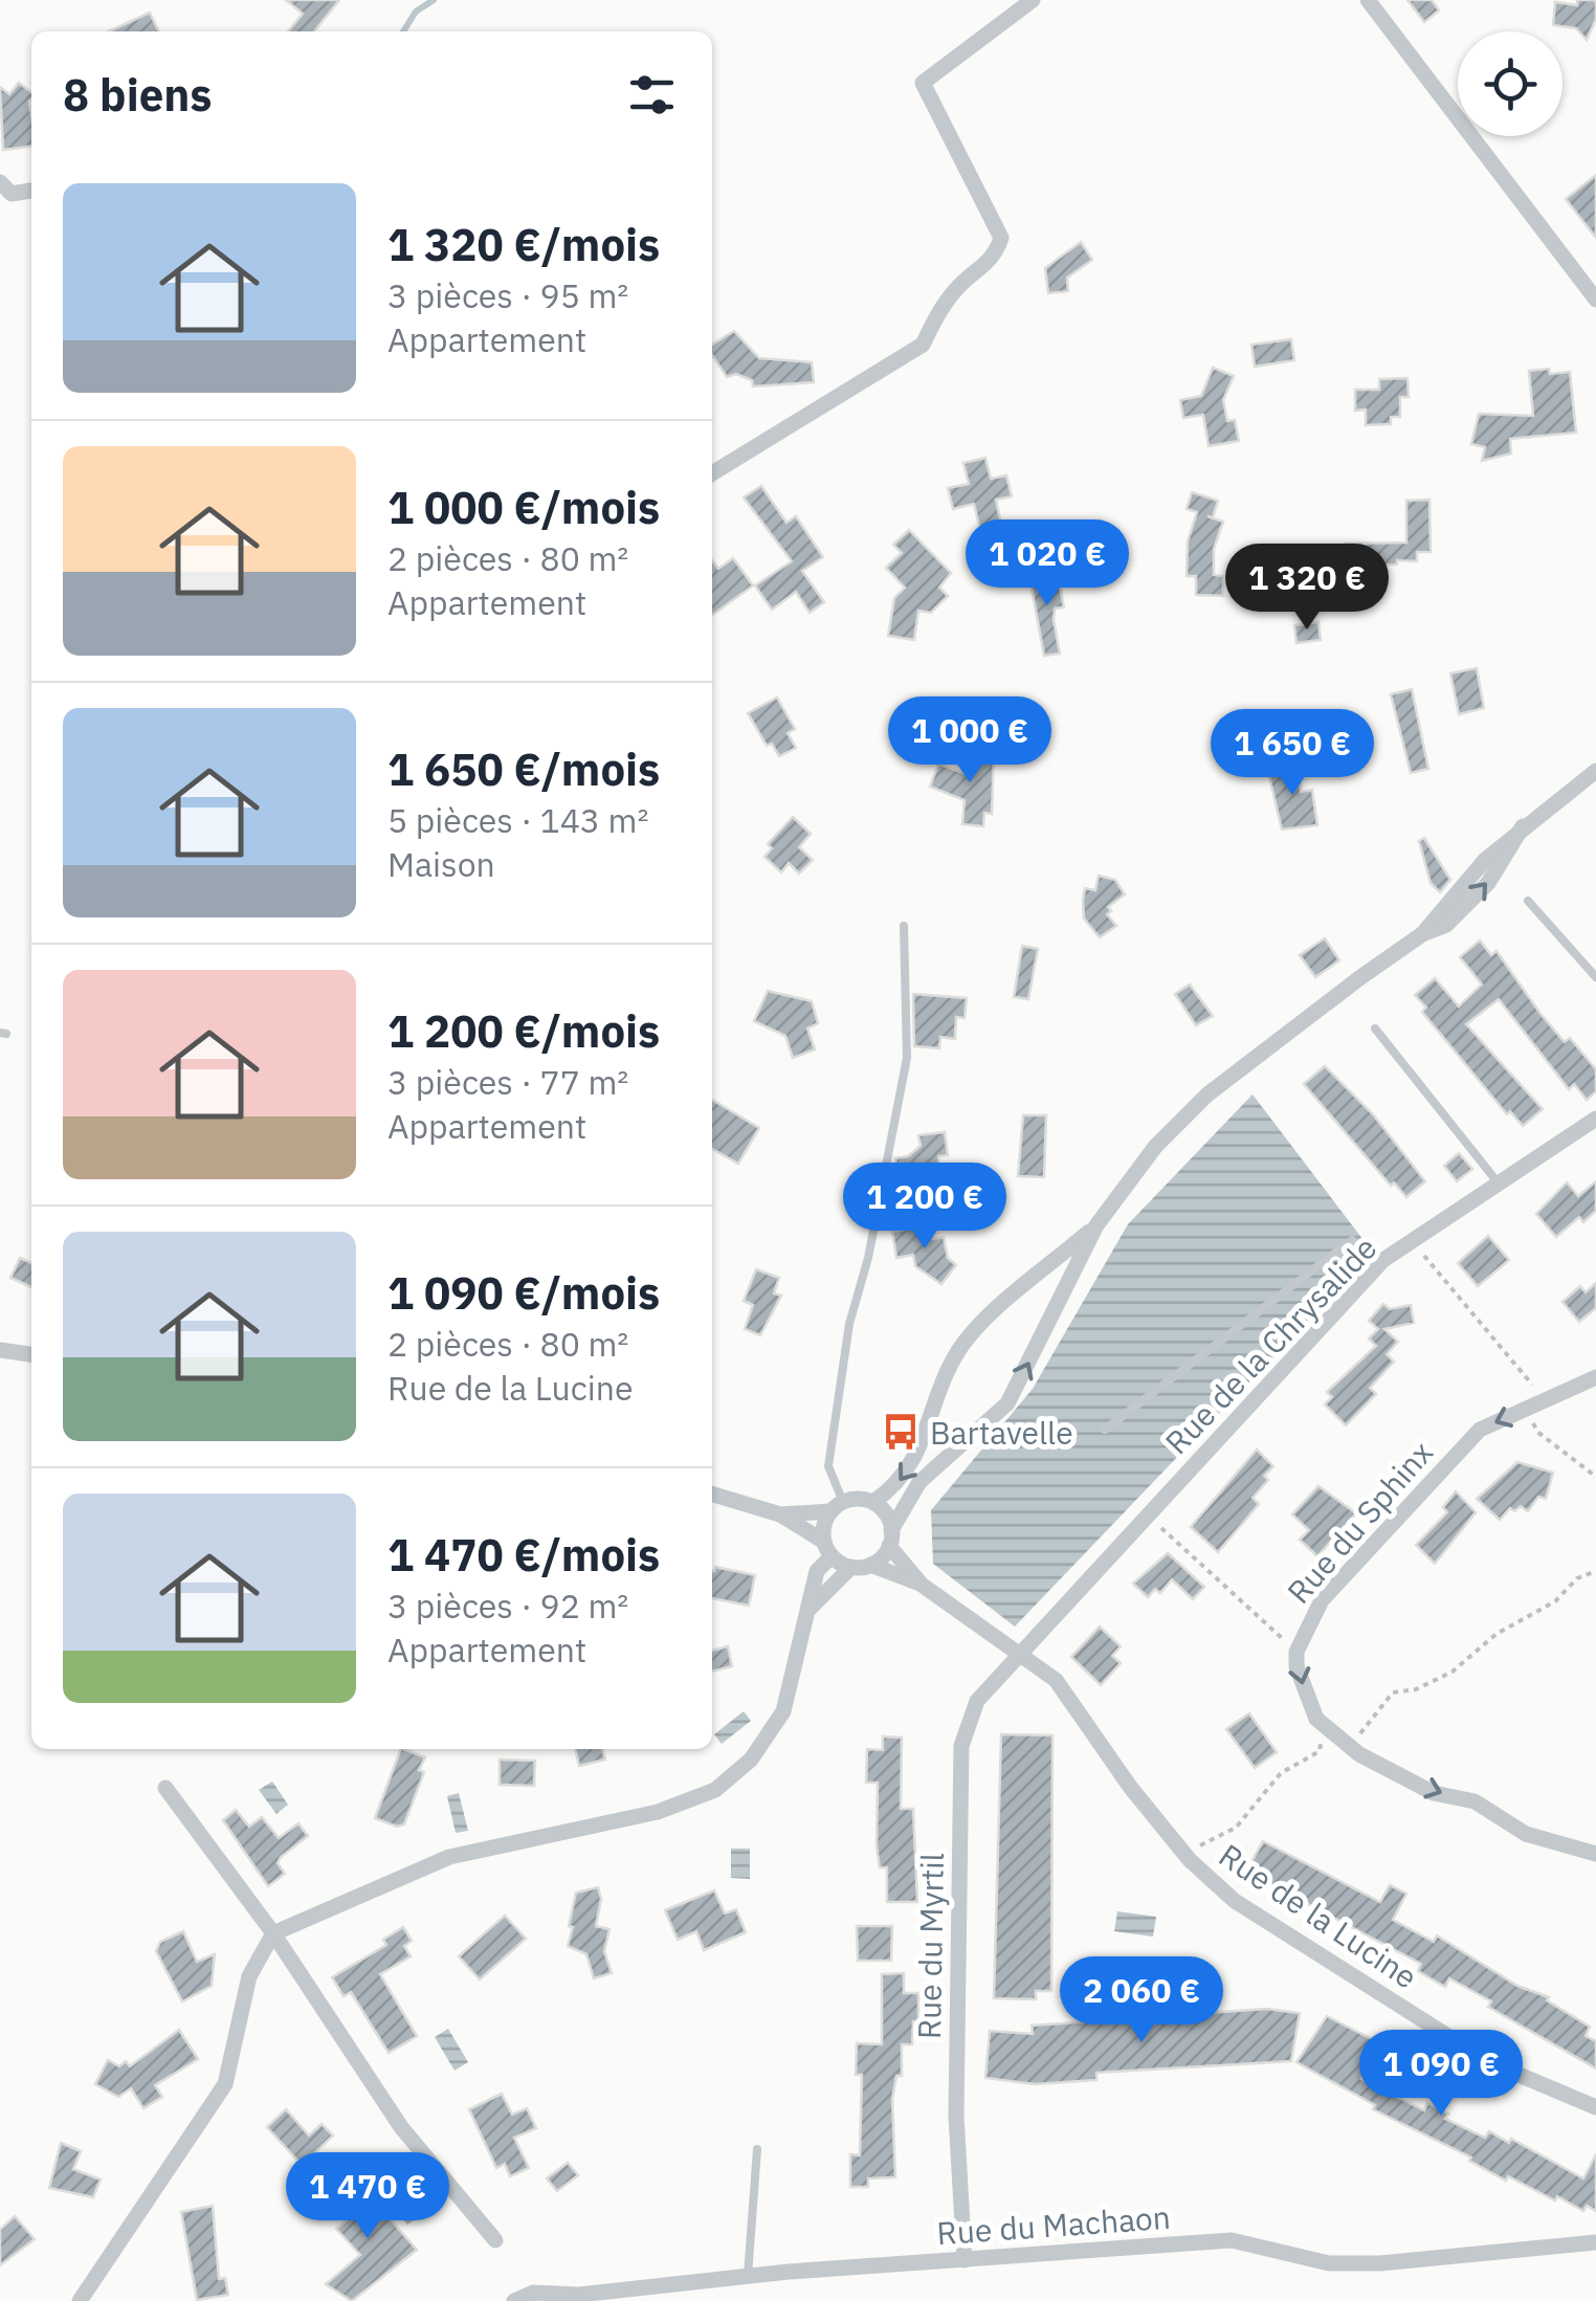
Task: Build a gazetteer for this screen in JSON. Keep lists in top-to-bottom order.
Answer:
{
  "streets": {
    "street": [
      "Rue de la Chrysalide",
      "Rue du Sphinx",
      "Rue de la Lucine",
      "Rue du Myrtil",
      "Rue du Machaon"
    ]
  },
  "crossings": [
    ["Rue de la Chrysalide", "Rue de la Lucine"],
    ["Rue de la Chrysalide", "Rue du Myrtil"],
    ["Rue de la Lucine", "Rue du Myrtil"],
    ["Rue du Myrtil", "Rue du Machaon"]
  ],
  "places": {
    "bus stop": ["Bartavelle"]
  },
  "page": {
    "heading": "8 biens",
    "list": [
      {
        "name": "1 320 €/mois",
        "note": "3 pièces · 95 m² · Appartement"
      },
      {
        "name": "1 000 €/mois",
        "note": "2 pièces · 80 m² · Appartement"
      },
      {
        "name": "1 650 €/mois",
        "note": "5 pièces · 143 m² · Maison"
      },
      {
        "name": "1 200 €/mois",
        "note": "3 pièces · 77 m² · Appartement"
      },
      {
        "name": "1 090 €/mois",
        "note": "2 pièces · 80 m² · Rue de la Lucine"
      },
      {
        "name": "1 470 €/mois",
        "note": "3 pièces · 92 m² · Appartement"
      }
    ],
    "price": [
      "1 020 €",
      "1 320 €",
      "1 000 €",
      "1 650 €",
      "1 200 €",
      "2 060 €",
      "1 090 €",
      "1 470 €"
    ]
  }
}
